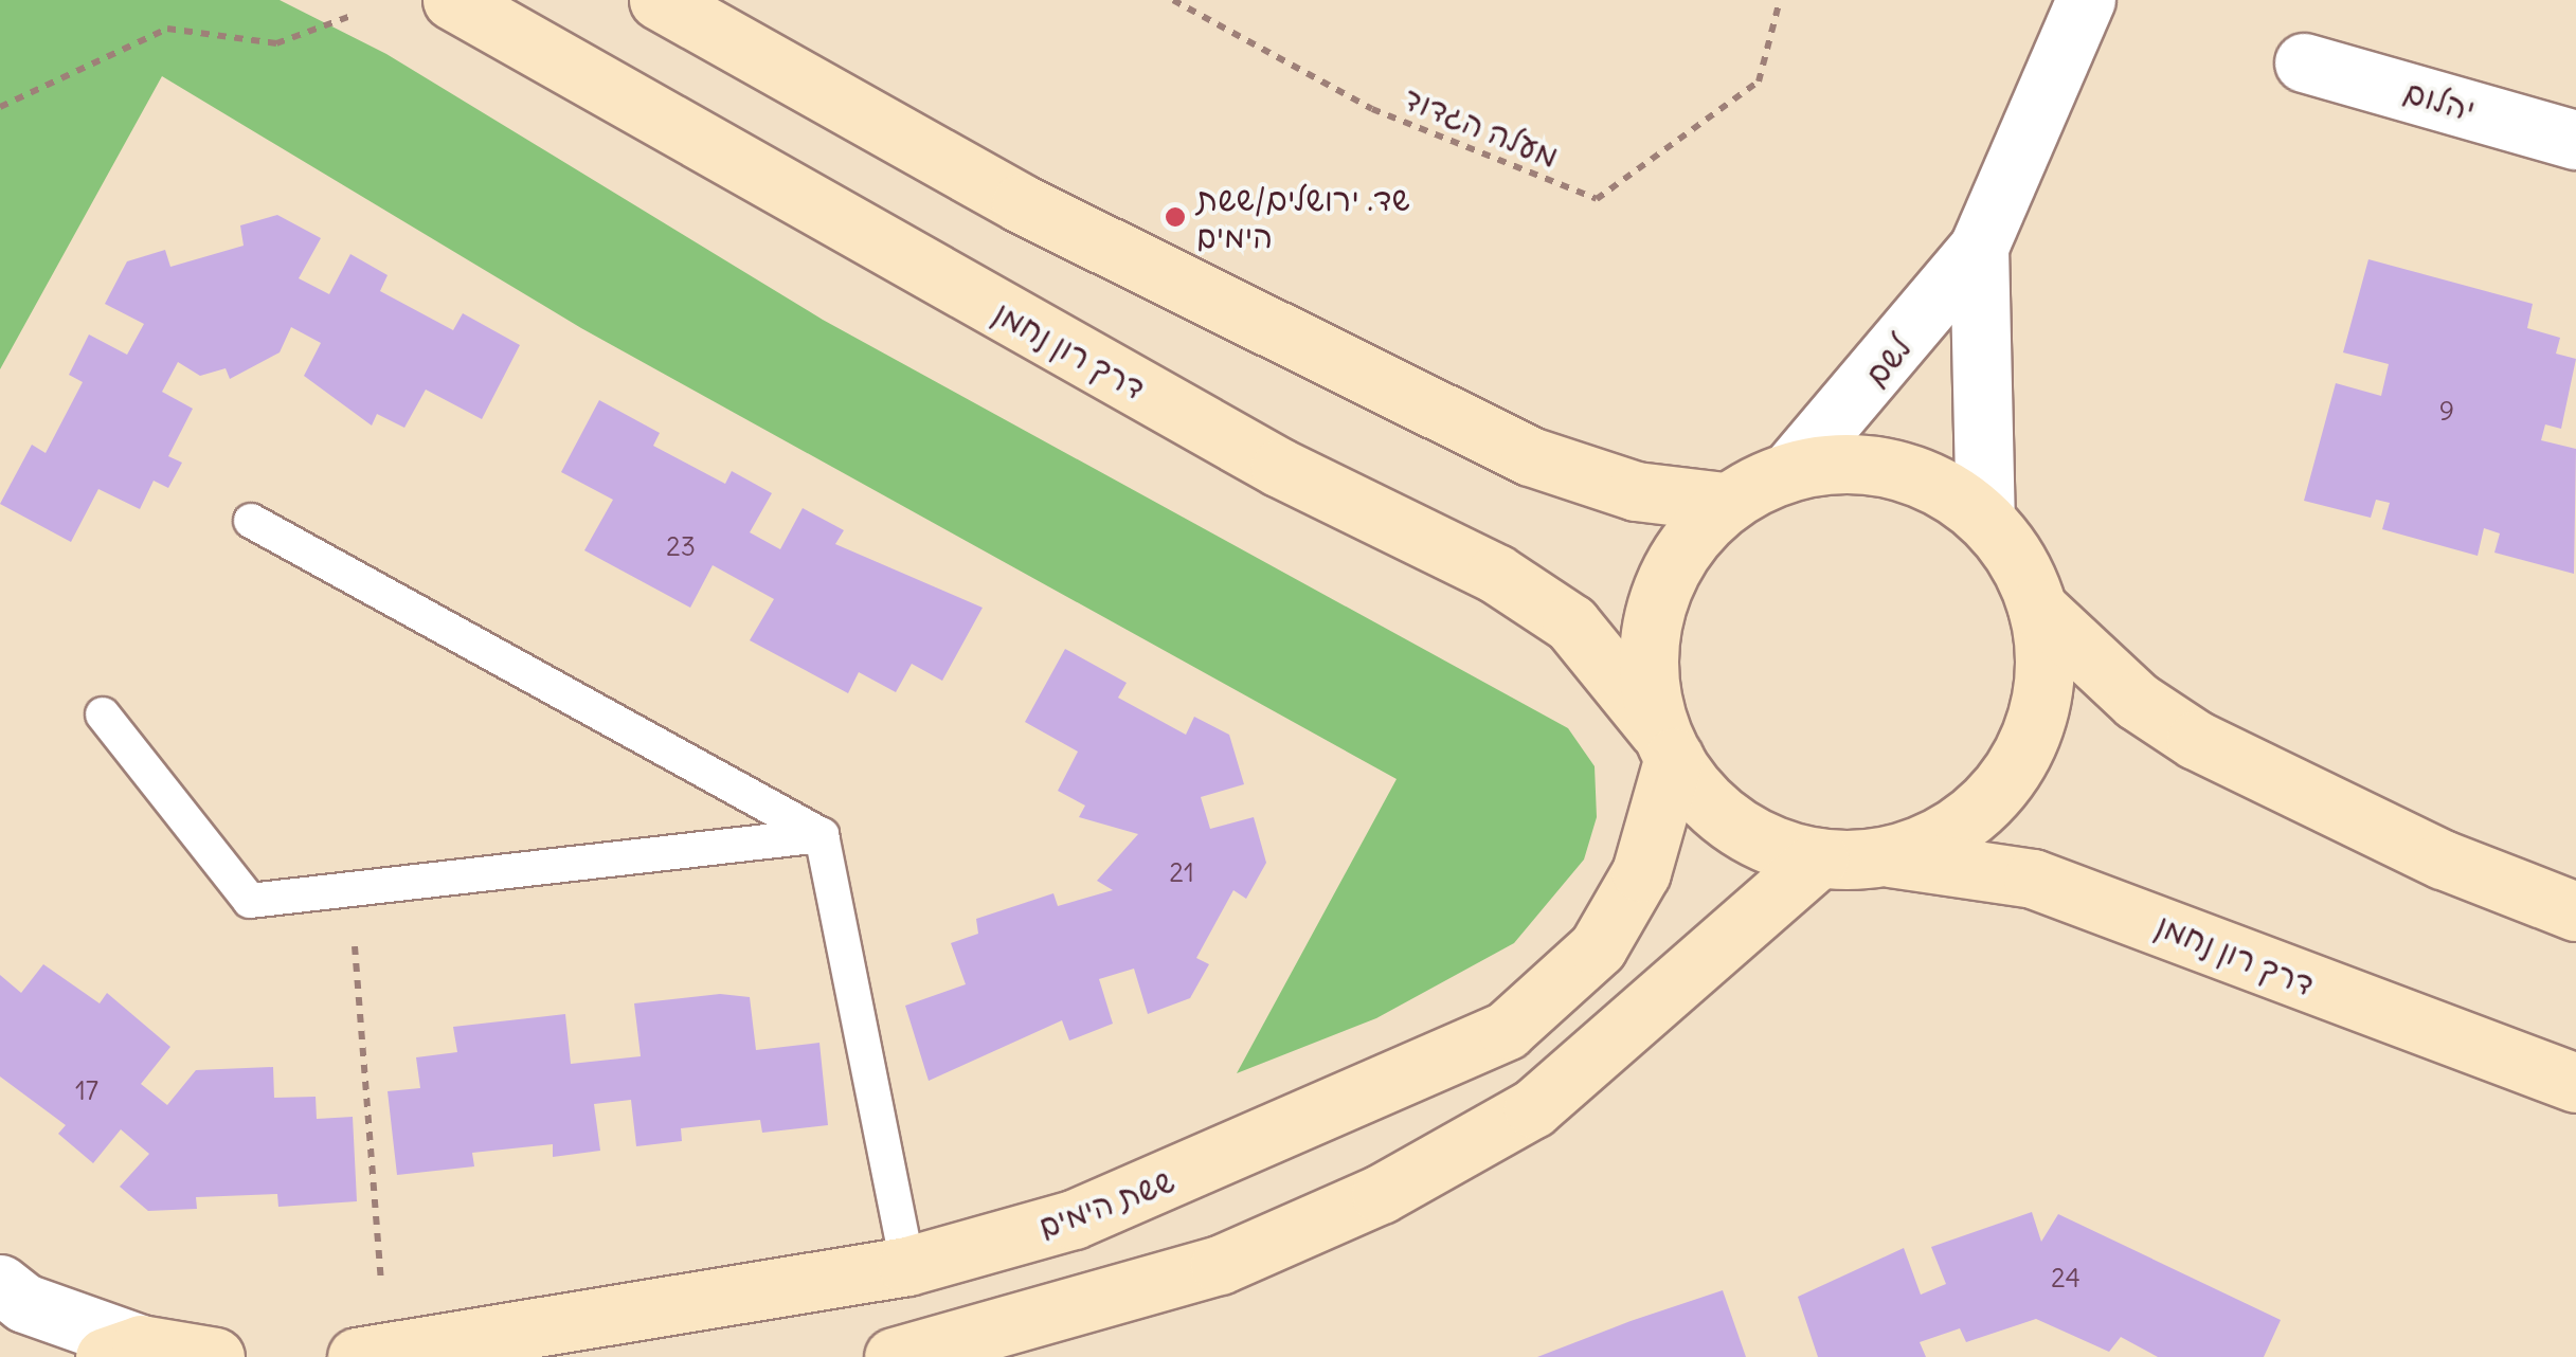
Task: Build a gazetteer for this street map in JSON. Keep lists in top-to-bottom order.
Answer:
{
  "streets": {
    "main road": ["דרך רון נחמן", "ששת הימים"],
    "street": ["יהלום", "לשם"],
    "path": ["מעלה הגדוד"]
  },
  "crossings": [
    ["דרך רון נחמן", "ששת הימים"]
  ],
  "places": ["שד. ירושלים/ששת הימים"],
  "house_numbers": [
    "9",
    "23",
    "21",
    "17",
    "24"
  ]
}
